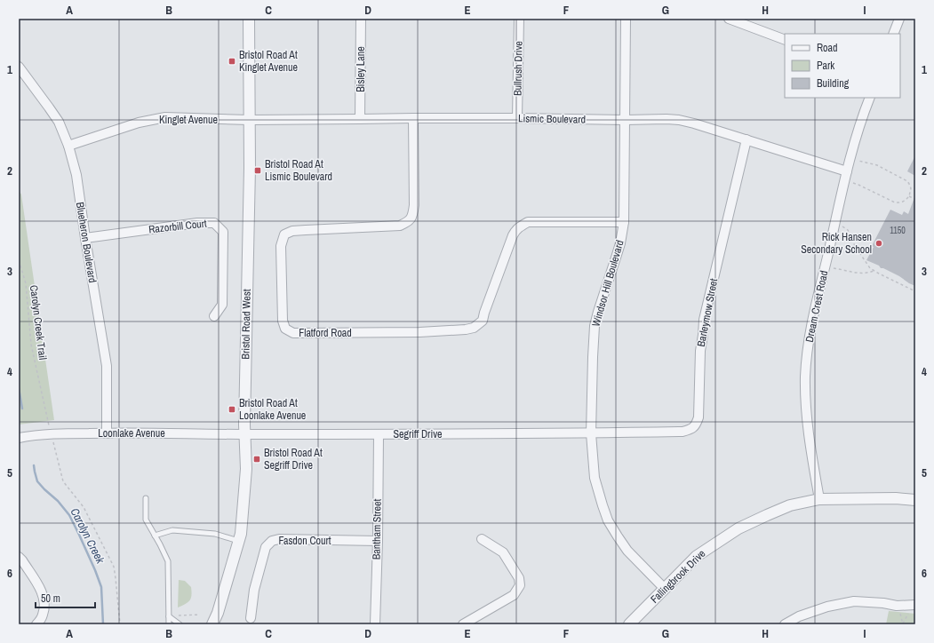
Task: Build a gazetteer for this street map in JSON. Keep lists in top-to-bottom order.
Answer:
{
  "streets": {
    "street": [
      "Bullrush Drive",
      "Bisley Lane",
      "Lismic Boulevard",
      "Kinglet Avenue",
      "Razorbill Court",
      "Blueheron Boulevard",
      "Windsor Hill Boulevard",
      "Dream Crest Road",
      "Barleymow Street",
      "Bristol Road West",
      "Flatford Road",
      "Loonlake Avenue",
      "Segriff Drive",
      "Bantham Street",
      "Fasdon Court",
      "Fallingbrook Drive"
    ],
    "path": ["Carolyn Creek Trail"]
  },
  "crossings": [
    ["Bullrush Drive", "Lismic Boulevard"],
    ["Bisley Lane", "Lismic Boulevard"],
    ["Lismic Boulevard", "Kinglet Avenue"],
    ["Lismic Boulevard", "Windsor Hill Boulevard"],
    ["Lismic Boulevard", "Dream Crest Road"],
    ["Lismic Boulevard", "Barleymow Street"],
    ["Lismic Boulevard", "Bristol Road West"],
    ["Lismic Boulevard", "Flatford Road"],
    ["Kinglet Avenue", "Blueheron Boulevard"],
    ["Kinglet Avenue", "Bristol Road West"],
    ["Razorbill Court", "Blueheron Boulevard"],
    ["Blueheron Boulevard", "Loonlake Avenue"],
    ["Windsor Hill Boulevard", "Barleymow Street"],
    ["Windsor Hill Boulevard", "Flatford Road"],
    ["Windsor Hill Boulevard", "Segriff Drive"],
    ["Windsor Hill Boulevard", "Fallingbrook Drive"],
    ["Dream Crest Road", "Fallingbrook Drive"],
    ["Barleymow Street", "Segriff Drive"],
    ["Bristol Road West", "Loonlake Avenue"],
    ["Bristol Road West", "Segriff Drive"],
    ["Loonlake Avenue", "Segriff Drive"],
    ["Segriff Drive", "Bantham Street"],
    ["Bantham Street", "Fasdon Court"]
  ],
  "water": ["Carolyn Creek"],
  "places": {
    "transit": [
      "Bristol Road At Kinglet Avenue",
      "Bristol Road At Lismic Boulevard",
      "Bristol Road At Loonlake Avenue",
      "Bristol Road At Segriff Drive"
    ],
    "other": ["Rick Hansen Secondary School"]
  },
  "house_numbers": ["1150"],
  "legend": ["Road", "Park", "Building"],
  "scale_bar": "50 m",
  "grid": {
    "columns": [
      "A",
      "B",
      "C",
      "D",
      "E",
      "F",
      "G",
      "H",
      "I"
    ],
    "rows": [
      "1",
      "2",
      "3",
      "4",
      "5",
      "6"
    ]
  }
}
